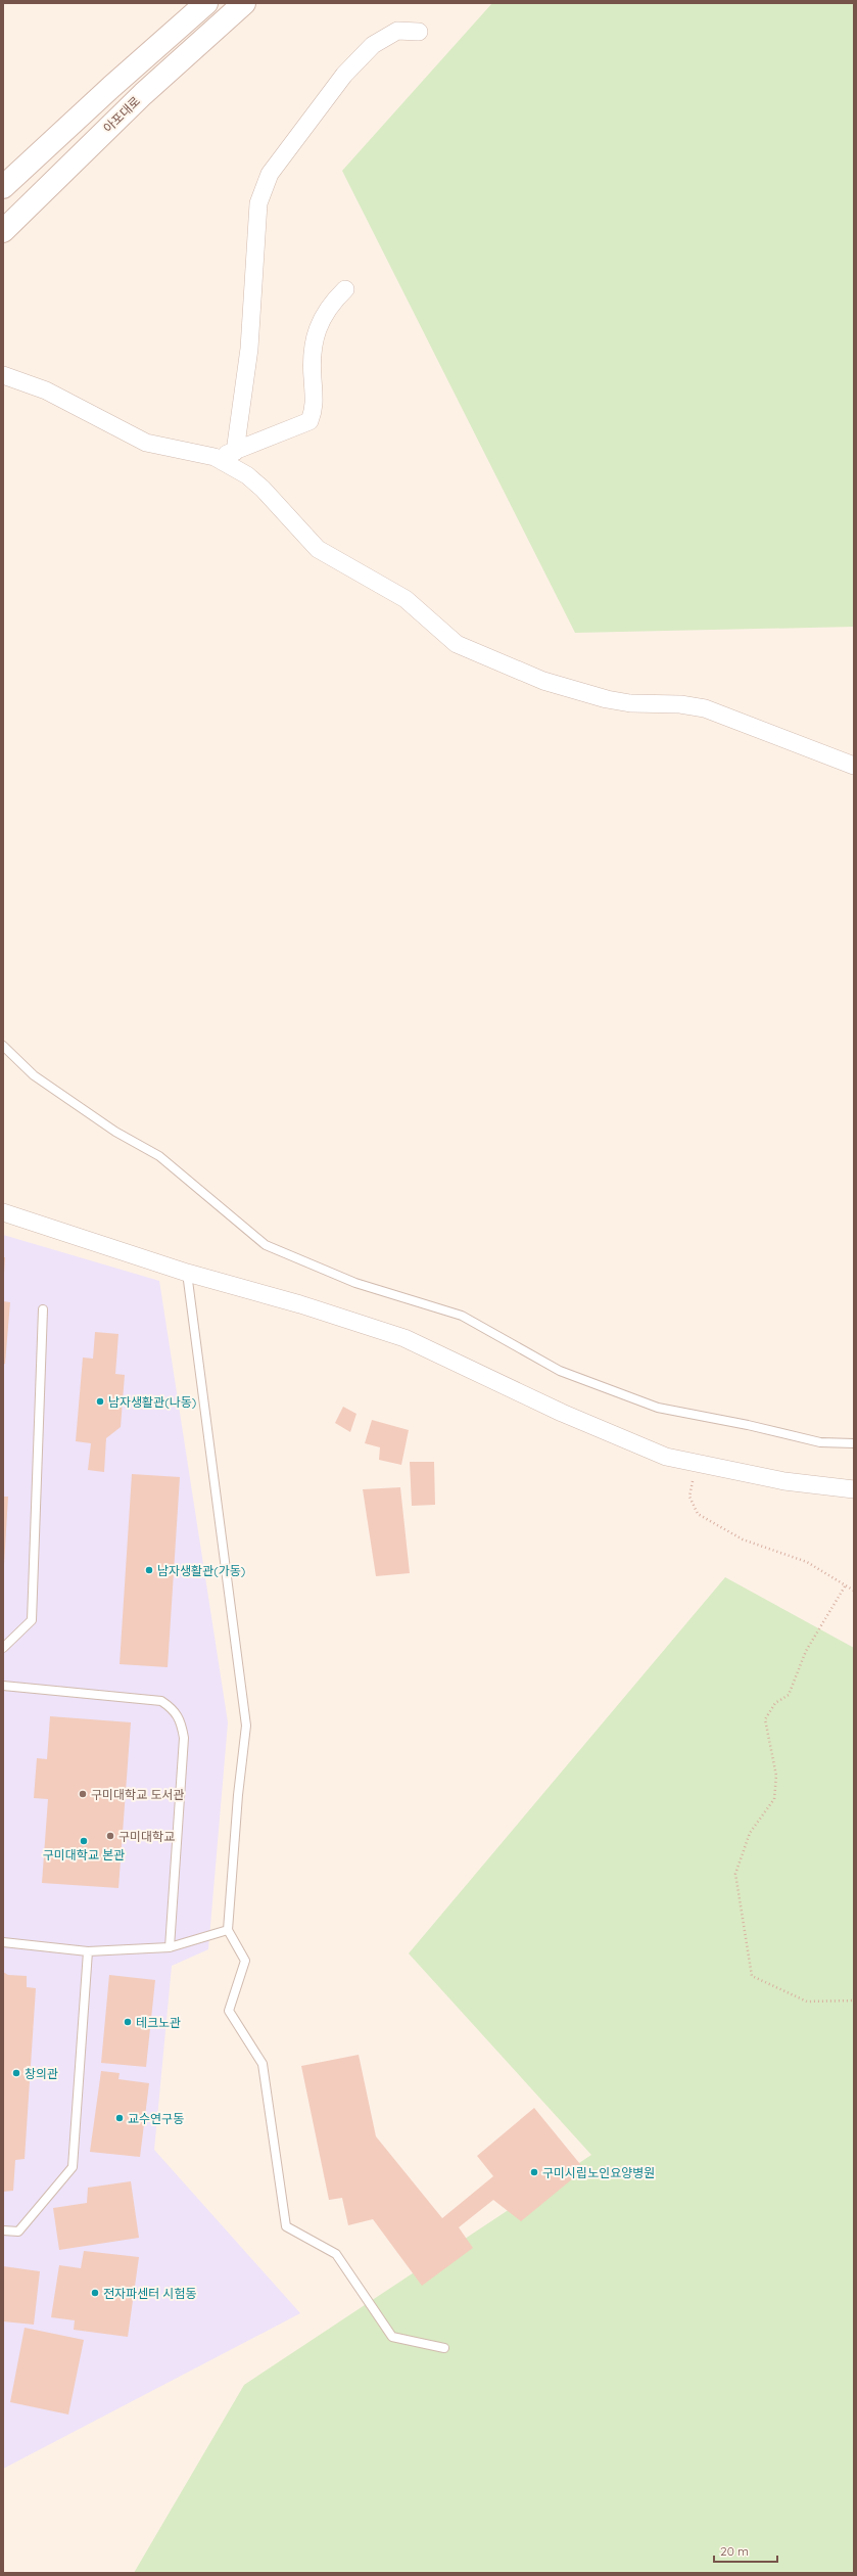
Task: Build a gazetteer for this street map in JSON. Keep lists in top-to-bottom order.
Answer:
{
  "streets": {
    "main road": ["아포대로"]
  },
  "places": [
    "남자생활관(나동)",
    "남자생활관(가동)",
    "구미대학교 도서관",
    "구미대학교",
    "구미대학교 본관",
    "테크노관",
    "창의관",
    "교수연구동",
    "구미시립노인요양병원",
    "전자파센터 시험동"
  ],
  "scale_bar": "20 m"
}
